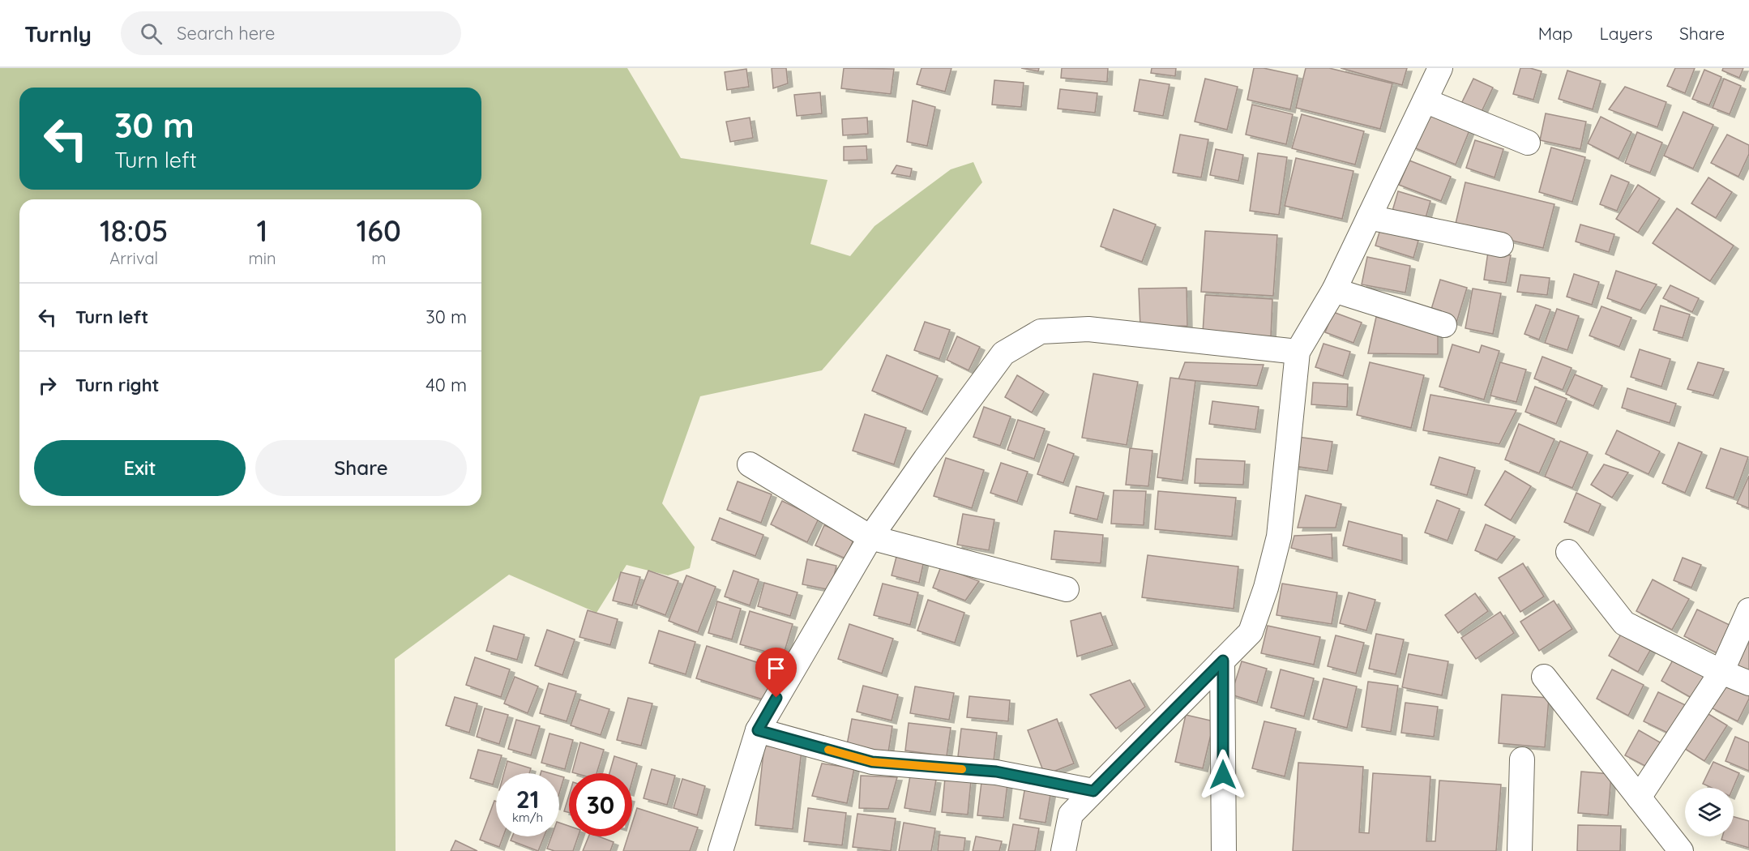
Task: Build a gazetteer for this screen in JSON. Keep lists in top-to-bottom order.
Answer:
{
  "page": {
    "header": "Turnly",
    "search": "Search here",
    "nav": ["Map", "Layers", "Share"],
    "turn": ["30 m", "Turn left"],
    "eta": [
      "18:05",
      "Arrival",
      "1",
      "min",
      "160",
      "m"
    ],
    "list": [
      {
        "name": "Turn left",
        "value": "30 m"
      },
      {
        "name": "Turn right",
        "value": "40 m"
      }
    ],
    "buttons": ["Exit", "Share"],
    "speed": "21 km/h",
    "limit": "30"
  }
}
